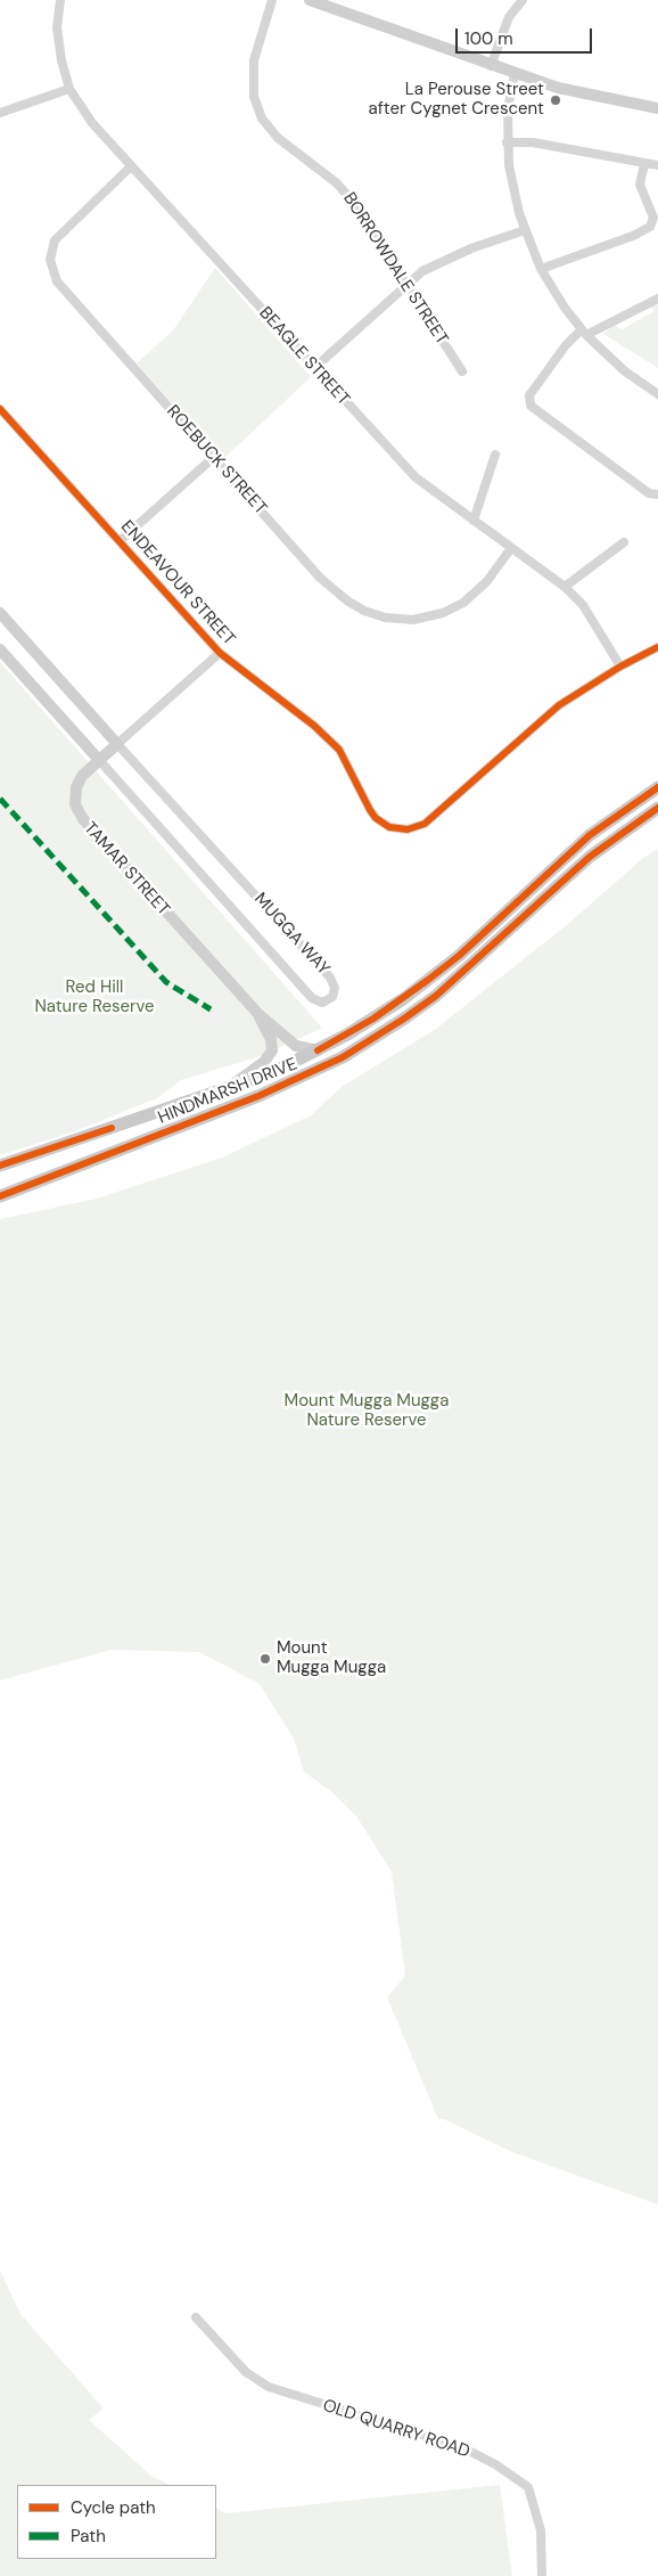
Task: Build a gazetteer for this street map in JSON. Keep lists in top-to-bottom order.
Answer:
{
  "streets": {
    "main road": ["TAMAR STREET", "MUGGA WAY", "HINDMARSH DRIVE"],
    "street": [
      "BORROWDALE STREET",
      "BEAGLE STREET",
      "ROEBUCK STREET",
      "ENDEAVOUR STREET",
      "OLD QUARRY ROAD"
    ]
  },
  "crossings": [
    ["BEAGLE STREET", "ROEBUCK STREET"],
    ["BEAGLE STREET", "ENDEAVOUR STREET"],
    ["ENDEAVOUR STREET", "TAMAR STREET"],
    ["TAMAR STREET", "MUGGA WAY"],
    ["TAMAR STREET", "HINDMARSH DRIVE"]
  ],
  "parks": ["Red Hill Nature Reserve", "Mount Mugga Mugga Nature Reserve"],
  "places": ["La Perouse Street after Cygnet Crescent", "Mount Mugga Mugga"],
  "legend": ["Cycle path", "Path"],
  "scale_bar": "100 m"
}
